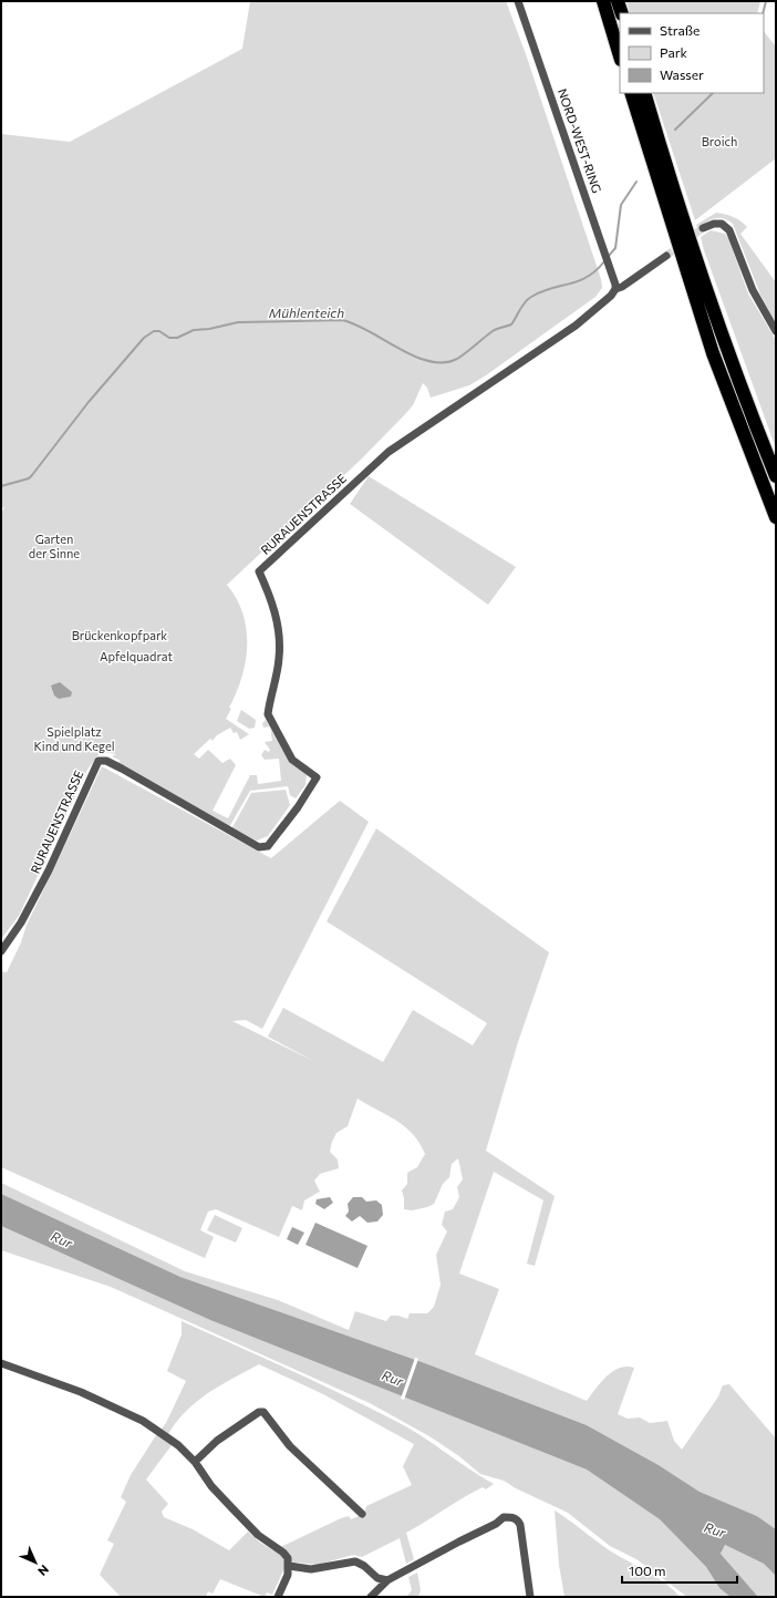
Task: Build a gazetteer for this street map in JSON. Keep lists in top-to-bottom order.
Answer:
{
  "streets": {
    "street": ["NORD-WEST-RING", "RURAUENSTRASSE"]
  },
  "crossings": [
    ["NORD-WEST-RING", "RURAUENSTRASSE"]
  ],
  "water": ["Mühlenteich", "Rur"],
  "parks": [
    "Broich",
    "Garten der Sinne",
    "Brückenkopfpark",
    "Apfelquadrat",
    "Spielplatz Kind und Kegel"
  ],
  "legend": ["Straße", "Park", "Wasser"],
  "scale_bar": "100 m",
  "north": "bottom right"
}
